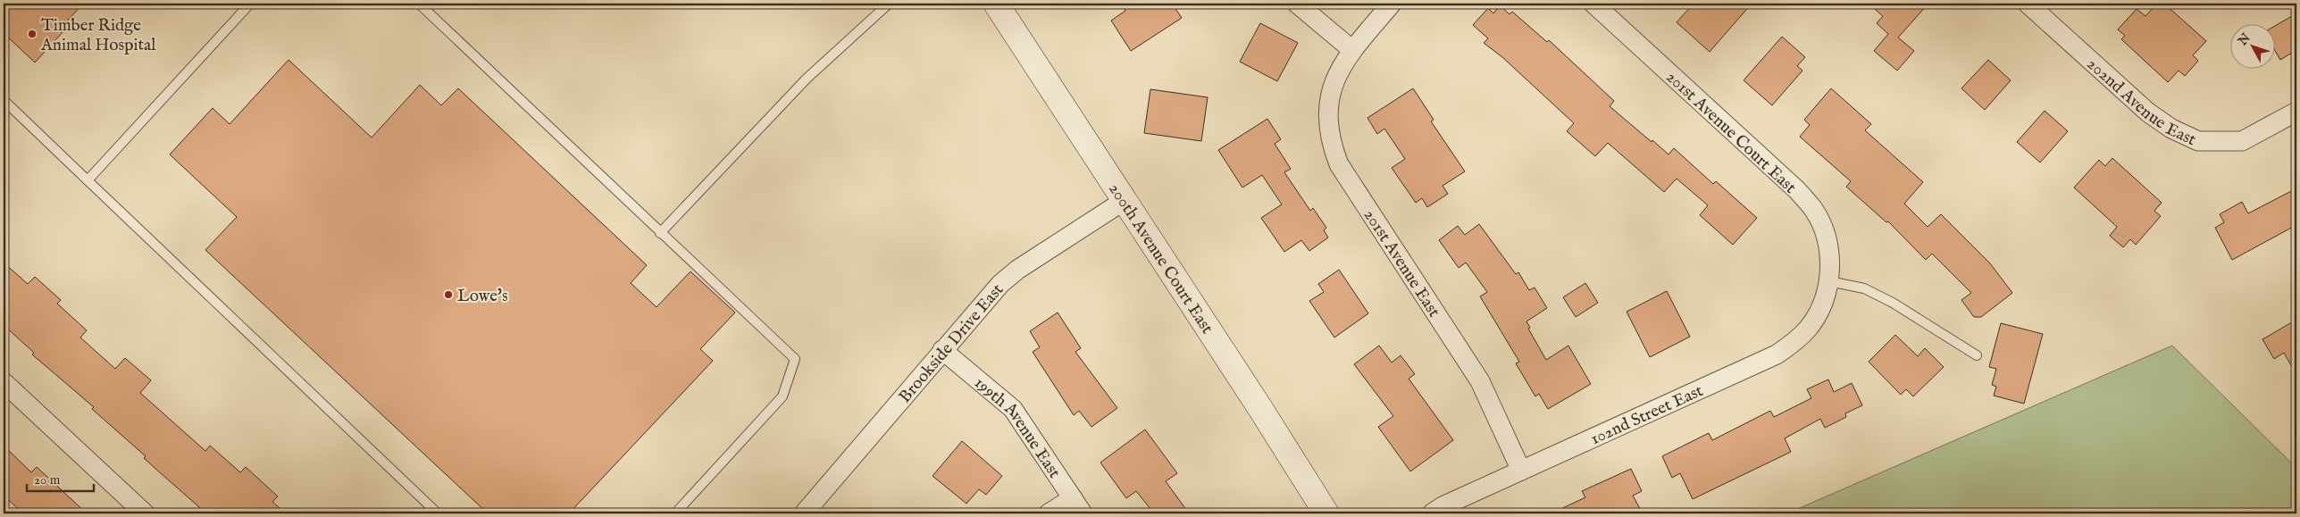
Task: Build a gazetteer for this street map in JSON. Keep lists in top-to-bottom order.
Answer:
{
  "streets": {
    "main road": ["200th Avenue Court East"],
    "street": [
      "202nd Avenue East",
      "201st Avenue Court East",
      "201st Avenue East",
      "Brookside Drive East",
      "102nd Street East",
      "199th Avenue East"
    ]
  },
  "crossings": [
    ["201st Avenue Court East", "102nd Street East"],
    ["200th Avenue Court East", "Brookside Drive East"],
    ["201st Avenue East", "102nd Street East"],
    ["Brookside Drive East", "199th Avenue East"]
  ],
  "places": ["Timber Ridge Animal Hospital", "Lowe's"],
  "scale_bar": "20 m",
  "north": "top left"
}
